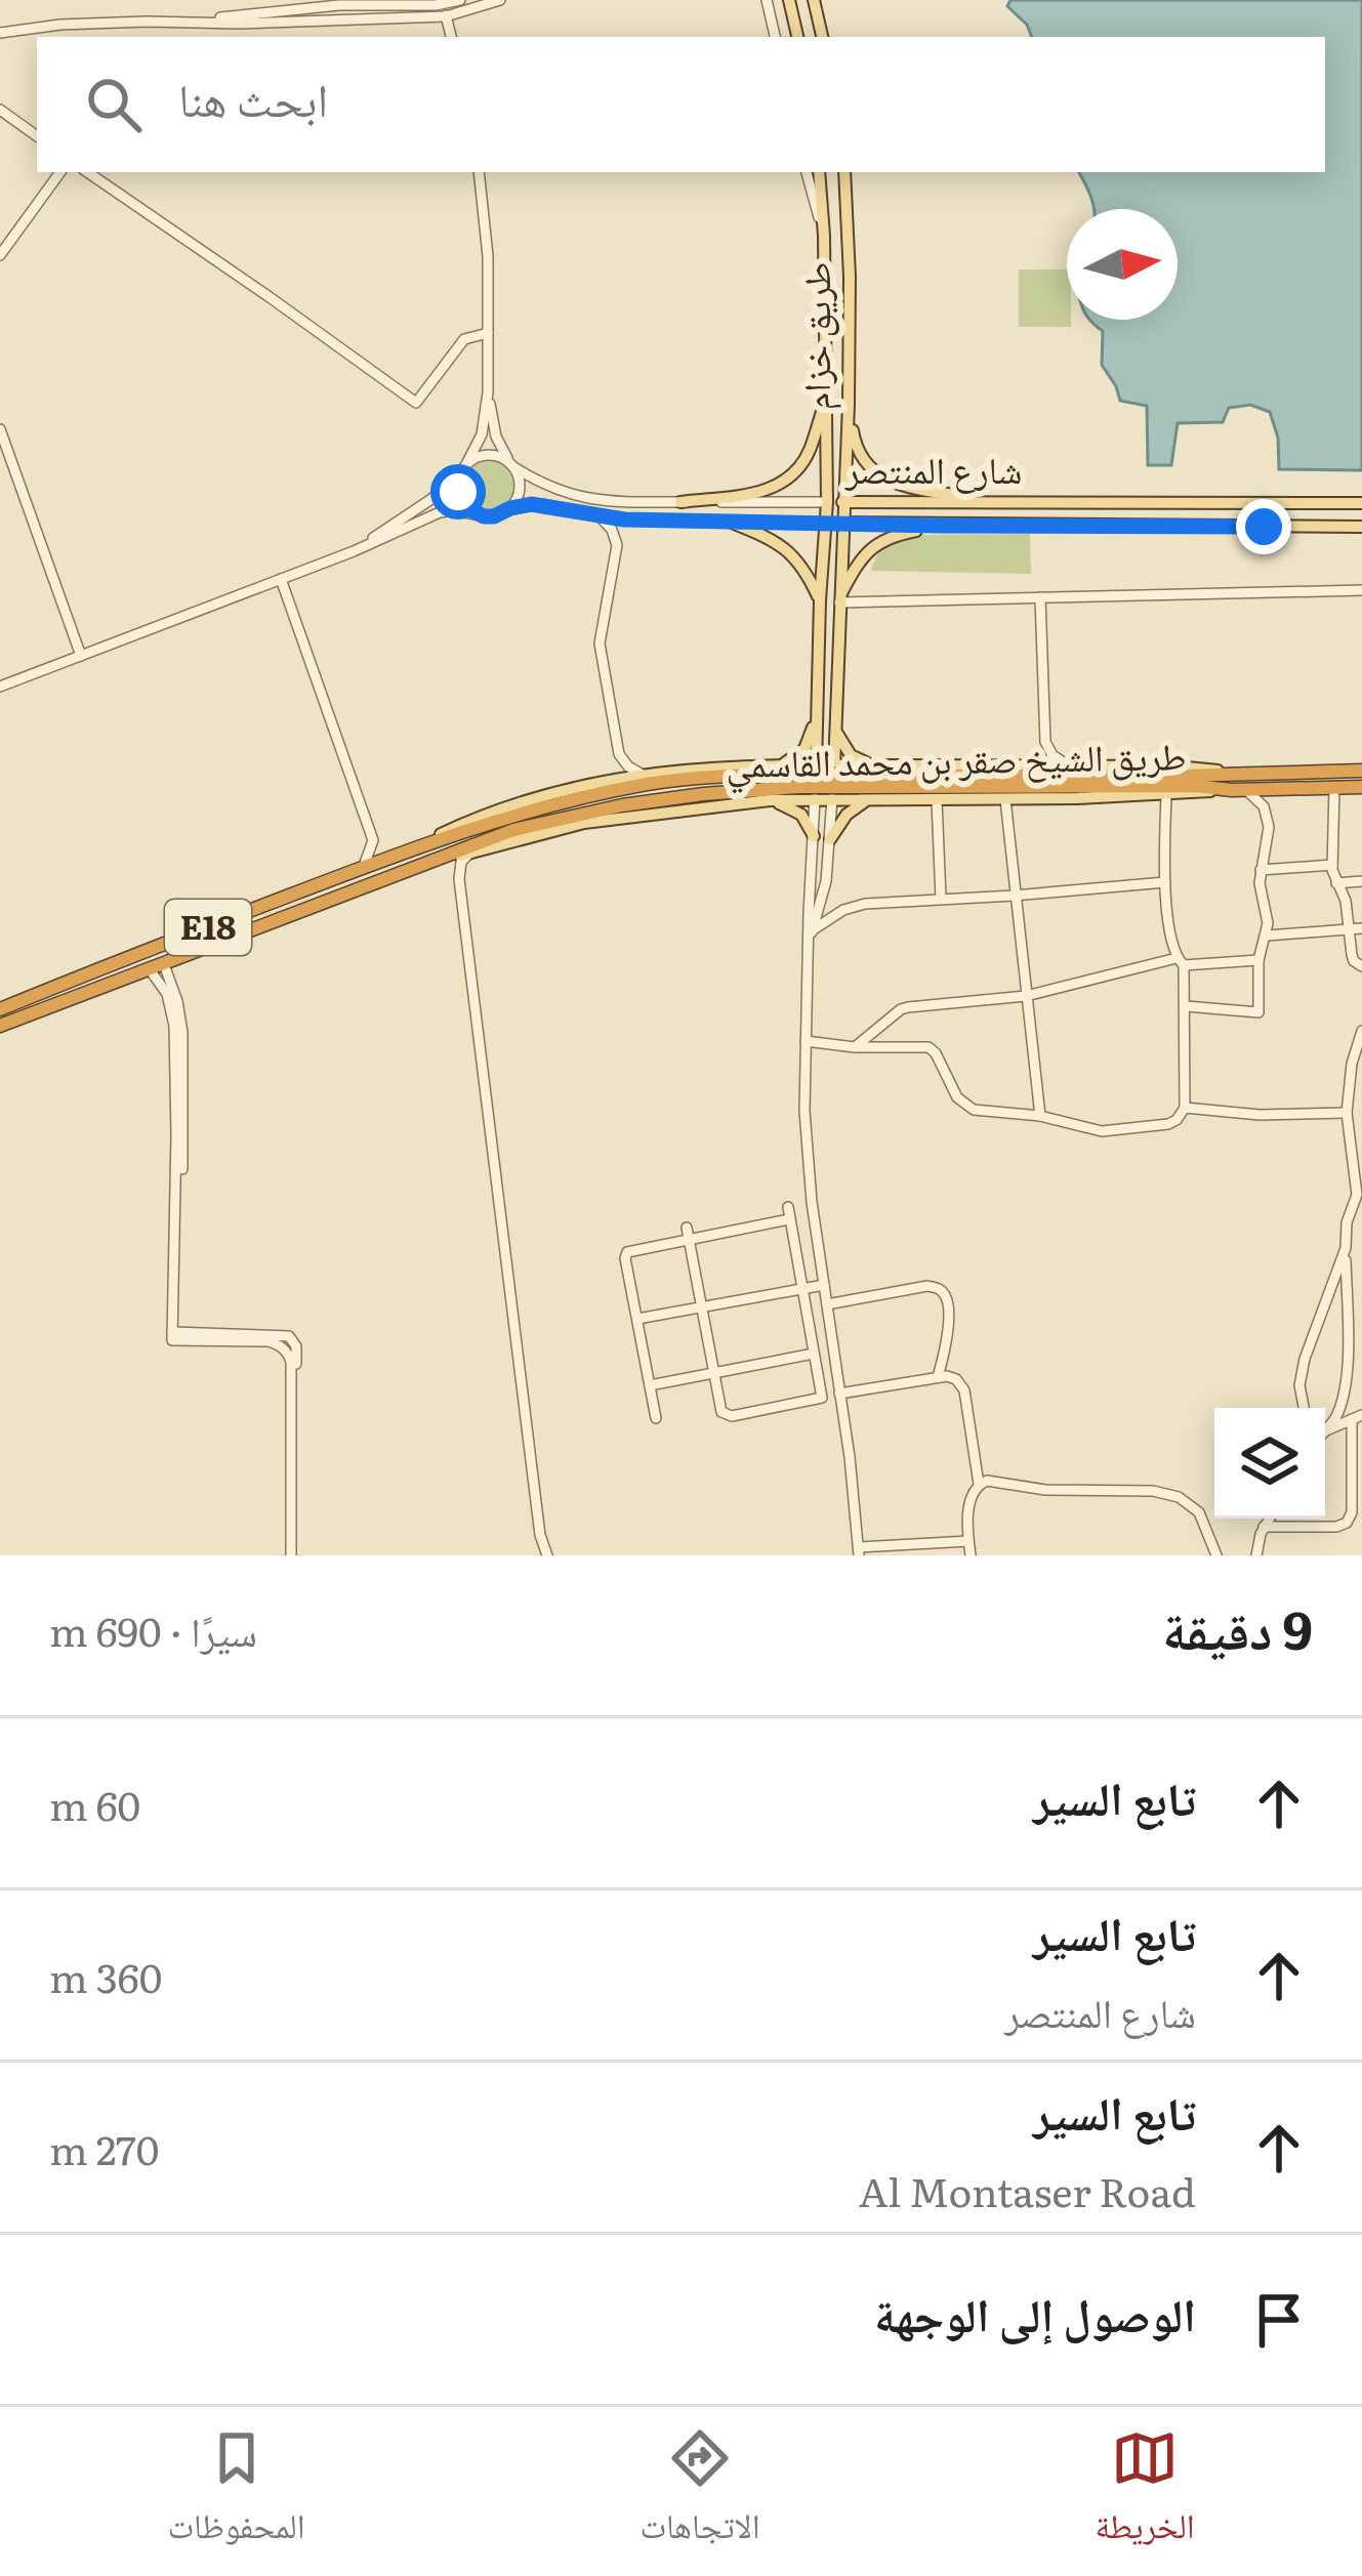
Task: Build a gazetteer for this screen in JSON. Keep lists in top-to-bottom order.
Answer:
{
  "streets": {
    "highway": ["طريق الشيخ صقر بن محمد القاسمي", "E18"],
    "main road": ["طريق خزام", "شارع المنتصر"]
  },
  "crossings": [
    ["طريق خزام", "شارع المنتصر"]
  ],
  "north": "right",
  "page": {
    "search": "ابحث هنا",
    "heading": ["9 دقيقة", "سيرًا · 690 m"],
    "list": [
      ["تابع السير", "60 m"],
      ["تابع السير", "شارع المنتصر", "360 m"],
      ["تابع السير", "Al Montaser Road", "270 m"],
      "الوصول إلى الوجهة"
    ],
    "nav": ["الخريطة", "الاتجاهات", "المحفوظات"]
  }
}
